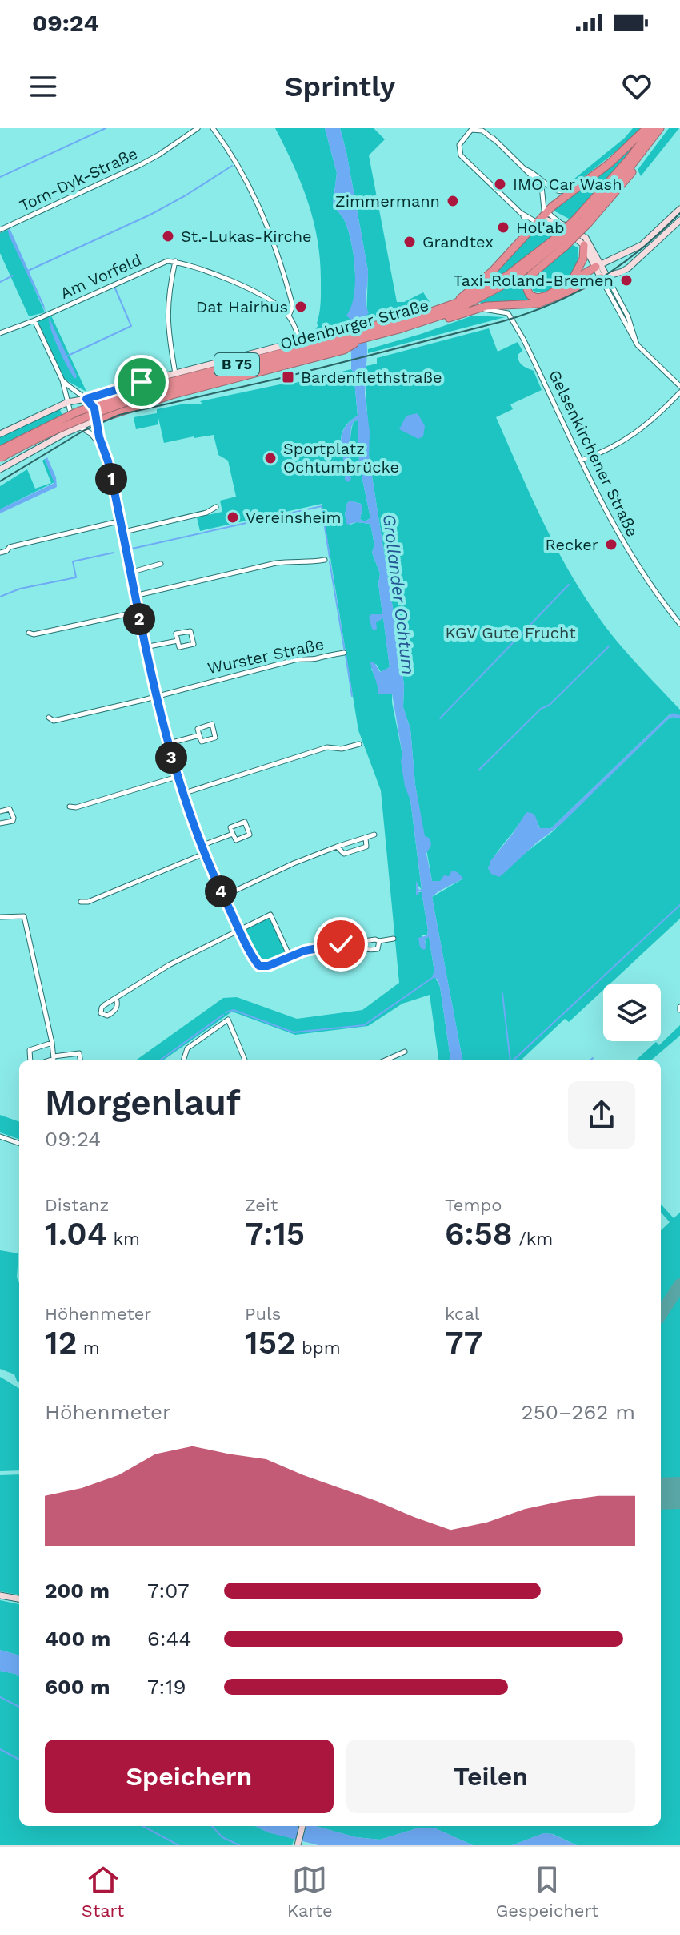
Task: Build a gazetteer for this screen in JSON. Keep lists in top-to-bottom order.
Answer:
{
  "streets": {
    "highway": ["Oldenburger Straße", "B 75"],
    "street": [
      "Tom-Dyk-Straße",
      "Am Vorfeld",
      "Gelsenkirchener Straße",
      "Wurster Straße"
    ]
  },
  "water": ["Grollander Ochtum"],
  "parks": ["KGV Gute Frucht"],
  "places": {
    "other": [
      "IMO Car Wash",
      "Zimmermann",
      "Hol'ab",
      "St.-Lukas-Kirche",
      "Grandtex",
      "Taxi-Roland-Bremen",
      "Dat Hairhus",
      "Sportplatz Ochtumbrücke",
      "Vereinsheim",
      "Recker"
    ],
    "transit": ["Bardenflethstraße"]
  },
  "page": {
    "status": "09:24",
    "header": "Sprintly",
    "pins": [
      "1",
      "2",
      "3",
      "4"
    ],
    "heading": ["Morgenlauf", "09:24"],
    "stats": [
      ["Distanz", "1.04 km"],
      ["Zeit", "7:15"],
      ["Tempo", "6:58 /km"],
      ["Höhenmeter", "12 m"],
      ["Puls", "152 bpm"],
      ["kcal", "77"]
    ],
    "chart": ["Höhenmeter", "250–262 m"],
    "list": [
      {
        "name": "200 m",
        "note": "7:07"
      },
      {
        "name": "400 m",
        "note": "6:44"
      },
      {
        "name": "600 m",
        "note": "7:19"
      }
    ],
    "buttons": ["Speichern", "Teilen"],
    "tabs": ["Start", "Karte", "Gespeichert"]
  }
}
